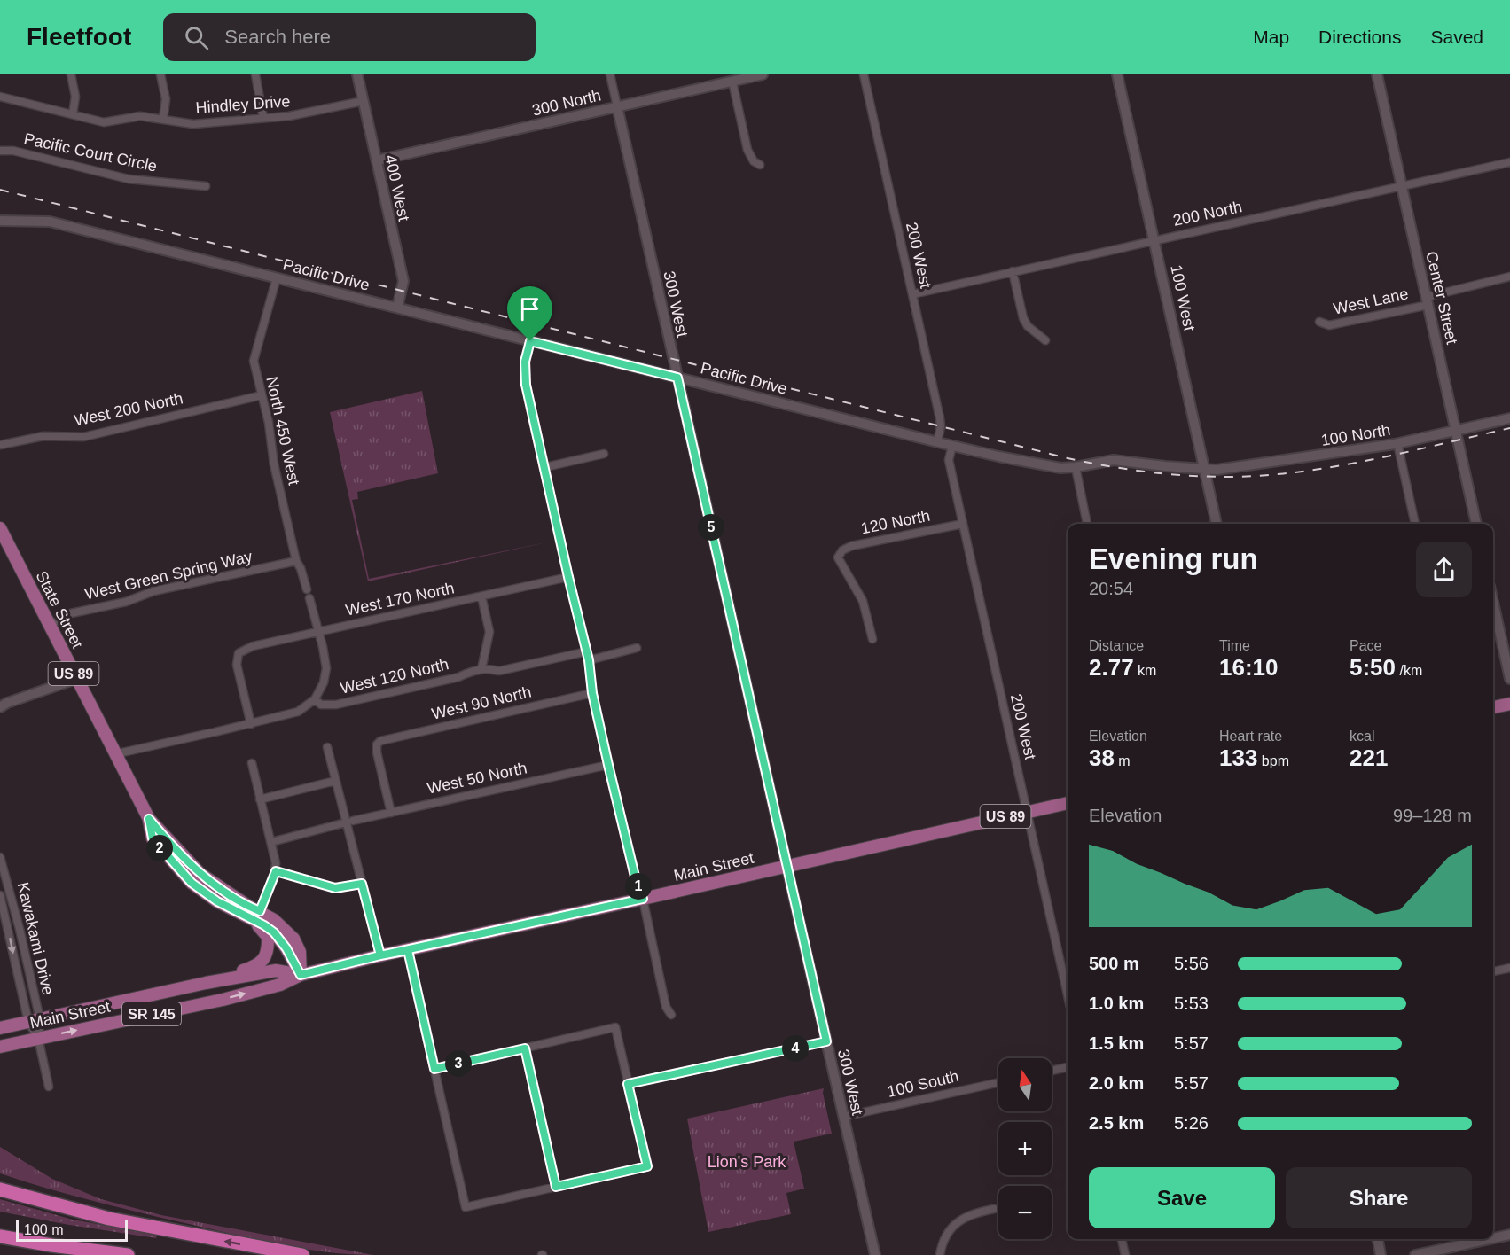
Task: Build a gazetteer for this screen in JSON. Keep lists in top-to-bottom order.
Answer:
{
  "streets": {
    "main road": [
      "State Street",
      "US 89",
      "Main Street",
      "SR 145"
    ],
    "street": [
      "300 North",
      "Hindley Drive",
      "Pacific Court Circle",
      "400 West",
      "200 North",
      "200 West",
      "Pacific Drive",
      "100 West",
      "Center Street",
      "West Lane",
      "300 West",
      "West 200 North",
      "North 450 West",
      "100 North",
      "120 North",
      "West Green Spring Way",
      "West 170 North",
      "West 120 North",
      "West 90 North",
      "West 50 North",
      "Kawakami Drive",
      "100 South"
    ]
  },
  "crossings": [
    ["300 North", "400 West"],
    ["300 North", "300 West"],
    ["Hindley Drive", "400 West"],
    ["400 West", "Pacific Drive"],
    ["200 North", "200 West"],
    ["200 North", "100 West"],
    ["200 North", "Center Street"],
    ["200 West", "Pacific Drive"],
    ["200 West", "120 North"],
    ["200 West", "Main Street"],
    ["Pacific Drive", "100 West"],
    ["Pacific Drive", "300 West"],
    ["Pacific Drive", "North 450 West"],
    ["Pacific Drive", "100 North"],
    ["100 West", "100 North"],
    ["Center Street", "West Lane"],
    ["Center Street", "100 North"],
    ["300 West", "Main Street"],
    ["300 West", "100 South"],
    ["West 200 North", "North 450 West"],
    ["North 450 West", "West Green Spring Way"],
    ["West Green Spring Way", "State Street"],
    ["State Street", "Main Street"],
    ["West 90 North", "West 50 North"],
    ["Main Street", "Kawakami Drive"]
  ],
  "parks": ["Lion's Park"],
  "scale_bar": "100 m",
  "north": "top",
  "page": {
    "header": "Fleetfoot",
    "search": "Search here",
    "nav": ["Map", "Directions", "Saved"],
    "pins": [
      "5",
      "2",
      "1",
      "4",
      "3"
    ],
    "heading": ["Evening run", "20:54"],
    "stats": [
      ["Distance", "2.77 km"],
      ["Time", "16:10"],
      ["Pace", "5:50 /km"],
      ["Elevation", "38 m"],
      ["Heart rate", "133 bpm"],
      ["kcal", "221"]
    ],
    "chart": ["Elevation", "99–128 m"],
    "list": [
      {
        "name": "500 m",
        "note": "5:56"
      },
      {
        "name": "1.0 km",
        "note": "5:53"
      },
      {
        "name": "1.5 km",
        "note": "5:57"
      },
      {
        "name": "2.0 km",
        "note": "5:57"
      },
      {
        "name": "2.5 km",
        "note": "5:26"
      }
    ],
    "map_buttons": ["+", "−"],
    "buttons": ["Save", "Share"],
    "scale": "100 m"
  }
}
